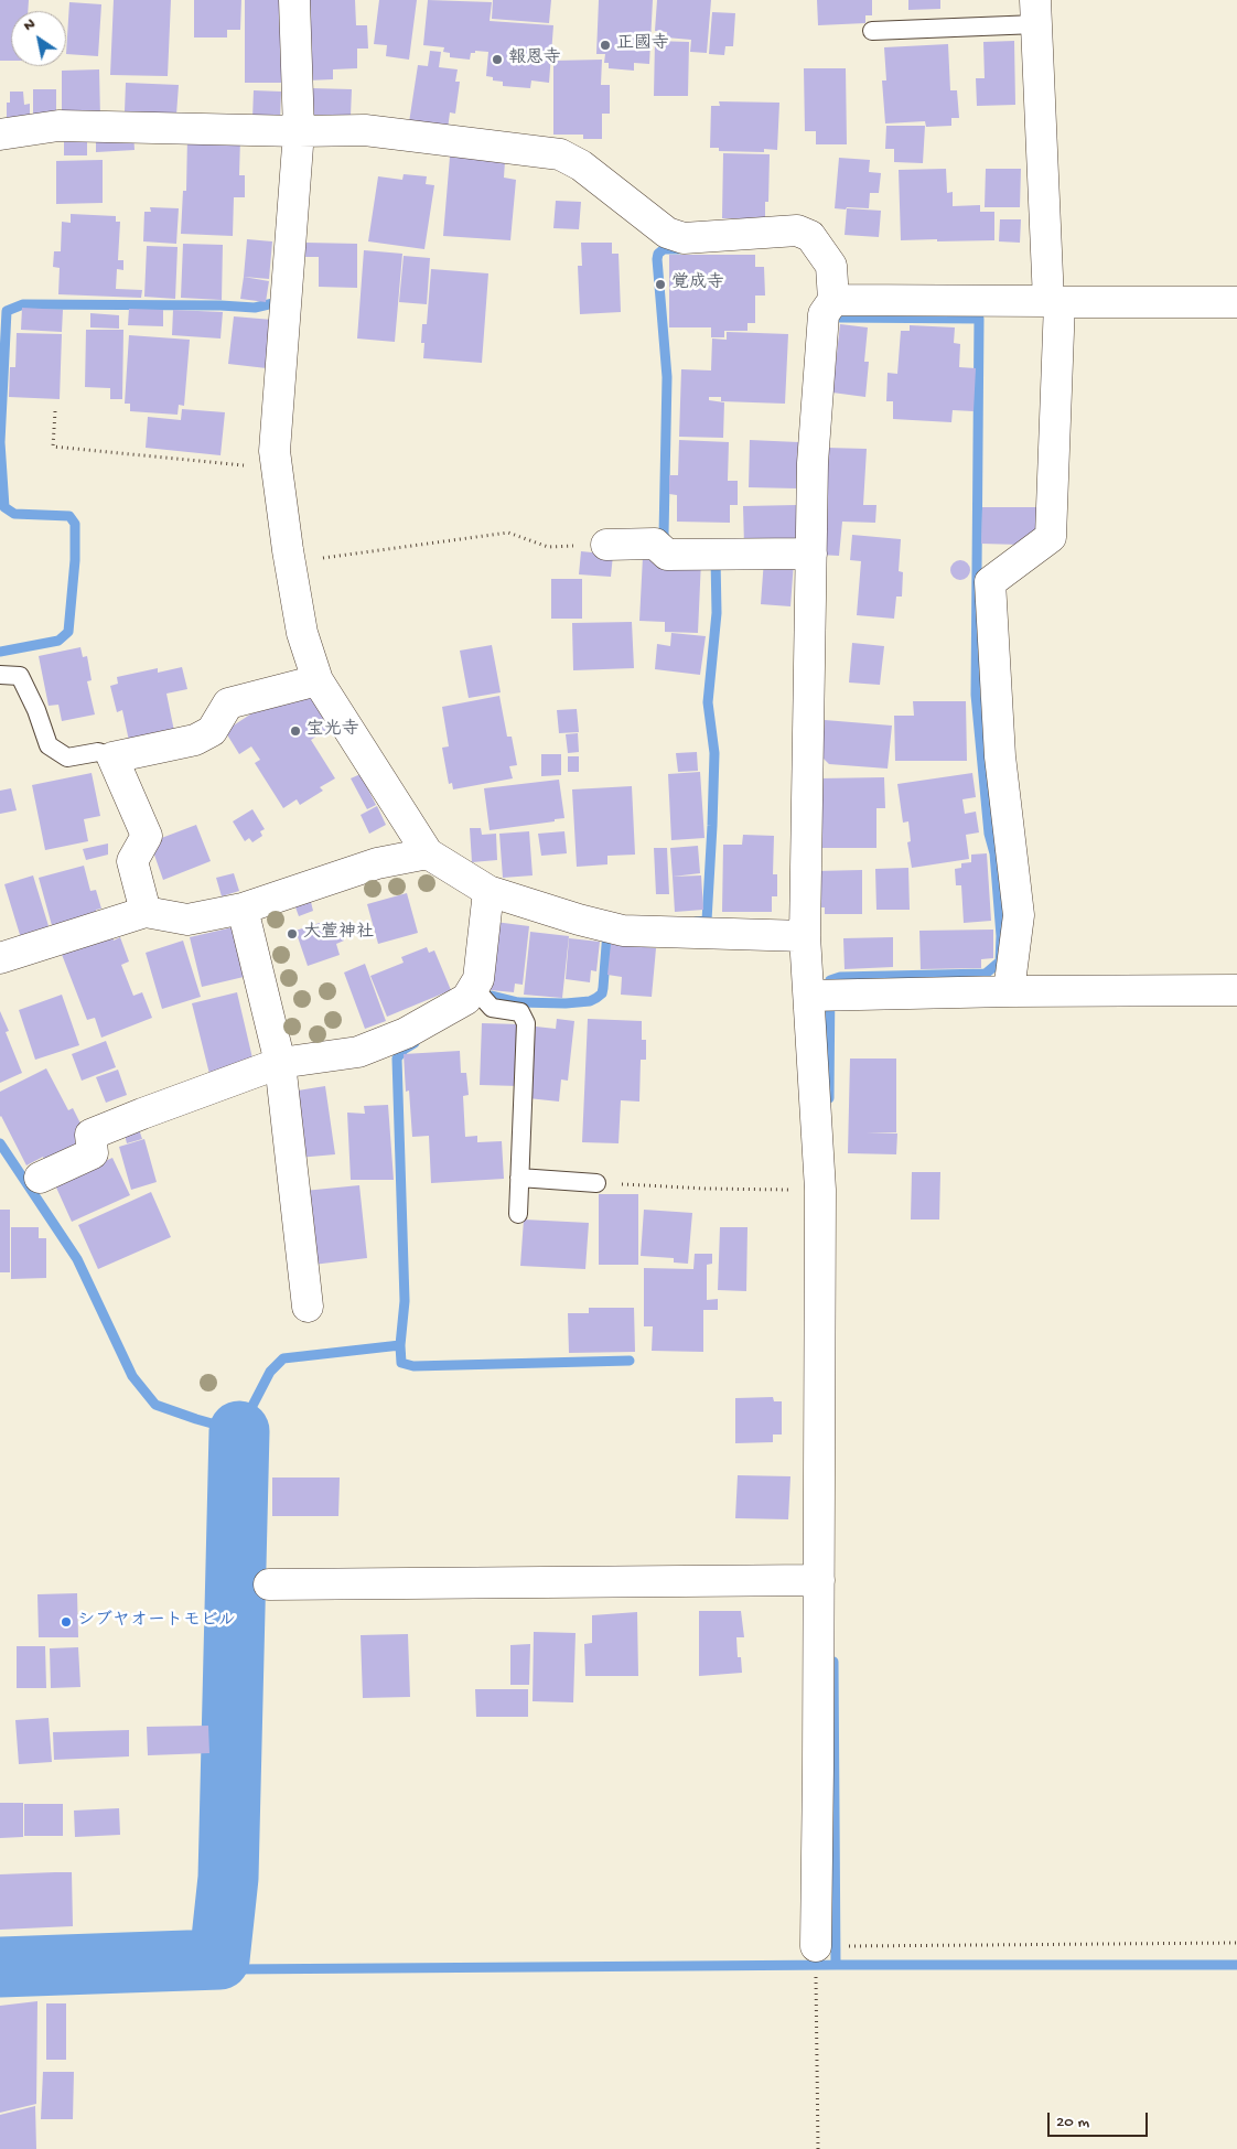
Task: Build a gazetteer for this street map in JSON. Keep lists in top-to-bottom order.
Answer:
{
  "places": [
    "正國寺",
    "報恩寺",
    "覚成寺",
    "宝光寺",
    "大萱神社",
    "シブヤオートモビル"
  ],
  "scale_bar": "20 m",
  "north": "top left"
}
